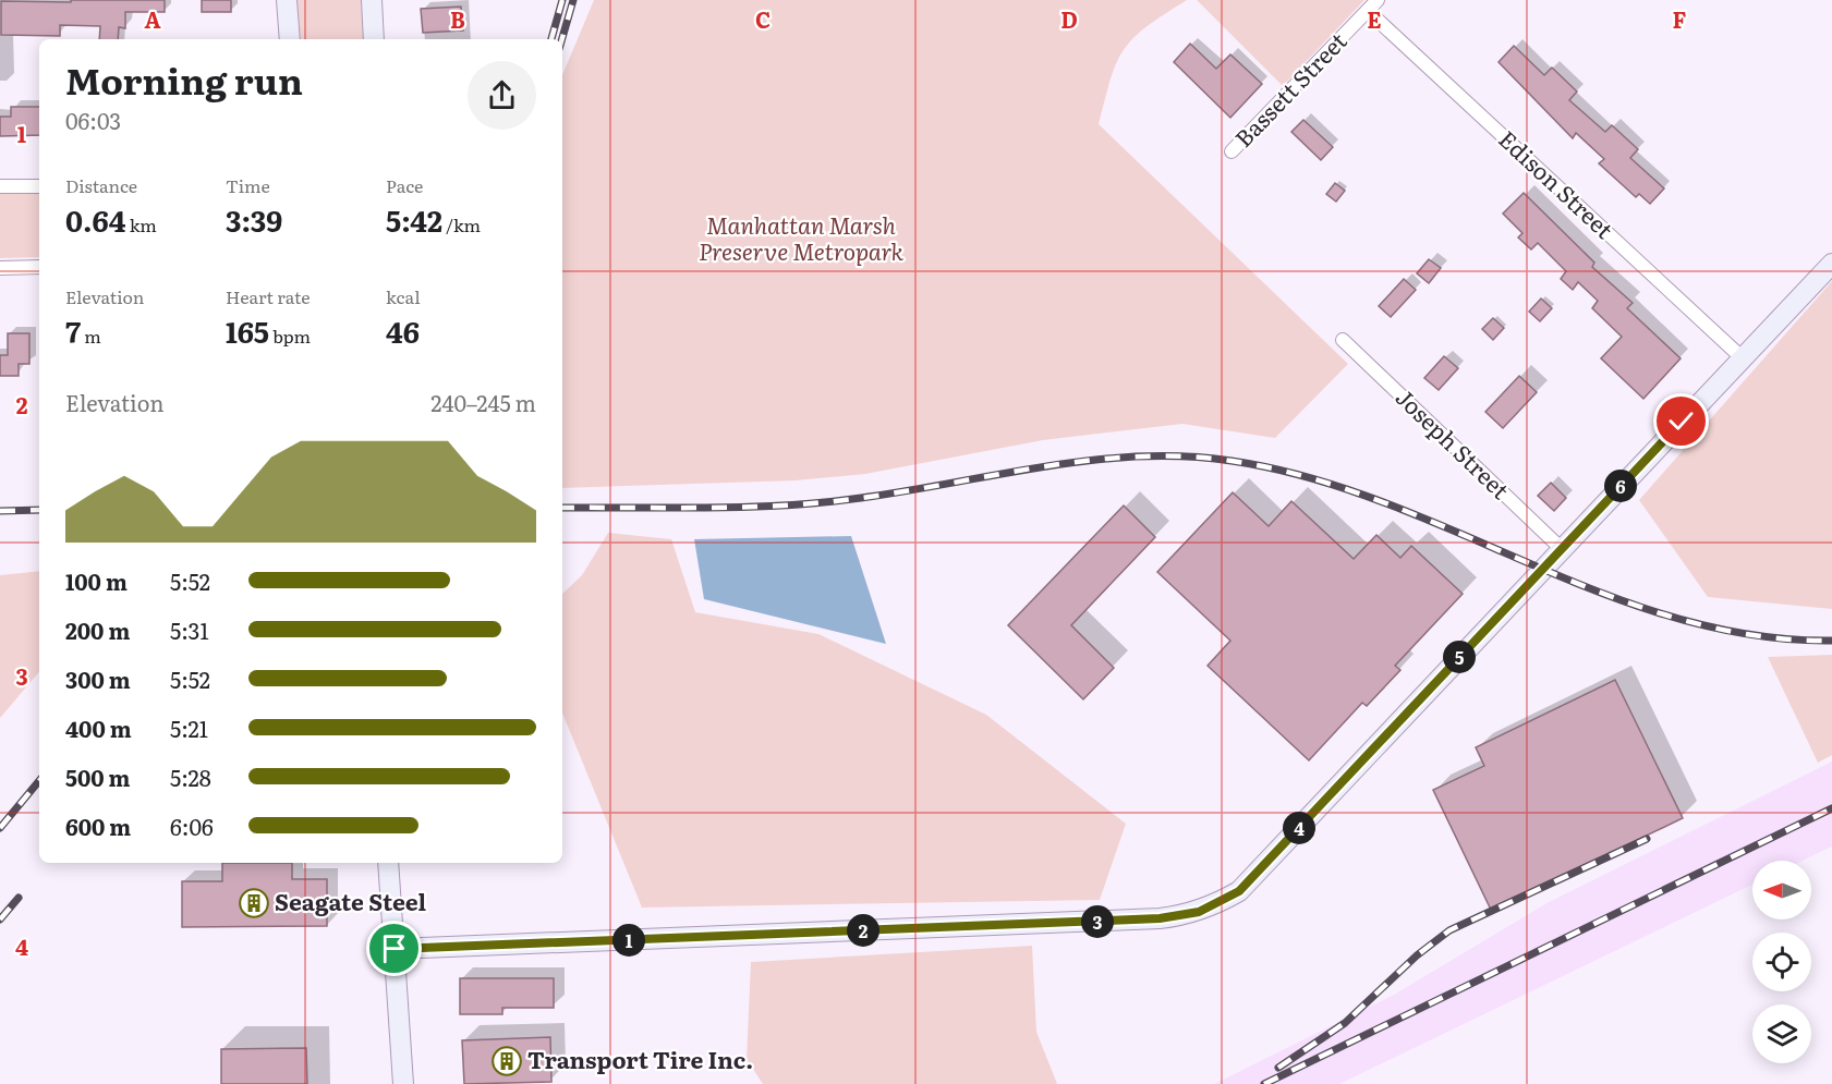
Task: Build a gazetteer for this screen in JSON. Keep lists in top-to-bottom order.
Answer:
{
  "streets": {
    "street": ["Bassett Street", "Edison Street", "Joseph Street"]
  },
  "crossings": [
    ["Bassett Street", "Edison Street"]
  ],
  "parks": ["Manhattan Marsh Preserve Metropark"],
  "places": {
    "building": ["Seagate Steel", "Transport Tire Inc."]
  },
  "north": "left",
  "page": {
    "heading": ["Morning run", "06:03"],
    "stats": [
      ["Distance", "0.64 km"],
      ["Time", "3:39"],
      ["Pace", "5:42 /km"],
      ["Elevation", "7 m"],
      ["Heart rate", "165 bpm"],
      ["kcal", "46"]
    ],
    "chart": ["Elevation", "240–245 m"],
    "pins": [
      "6",
      "5",
      "4",
      "3",
      "2",
      "1"
    ],
    "list": [
      {
        "name": "100 m",
        "note": "5:52"
      },
      {
        "name": "200 m",
        "note": "5:31"
      },
      {
        "name": "300 m",
        "note": "5:52"
      },
      {
        "name": "400 m",
        "note": "5:21"
      },
      {
        "name": "500 m",
        "note": "5:28"
      },
      {
        "name": "600 m",
        "note": "6:06"
      }
    ]
  },
  "grid": {
    "columns": [
      "A",
      "B",
      "C",
      "D",
      "E",
      "F"
    ],
    "rows": [
      "1",
      "2",
      "3",
      "4"
    ]
  }
}
